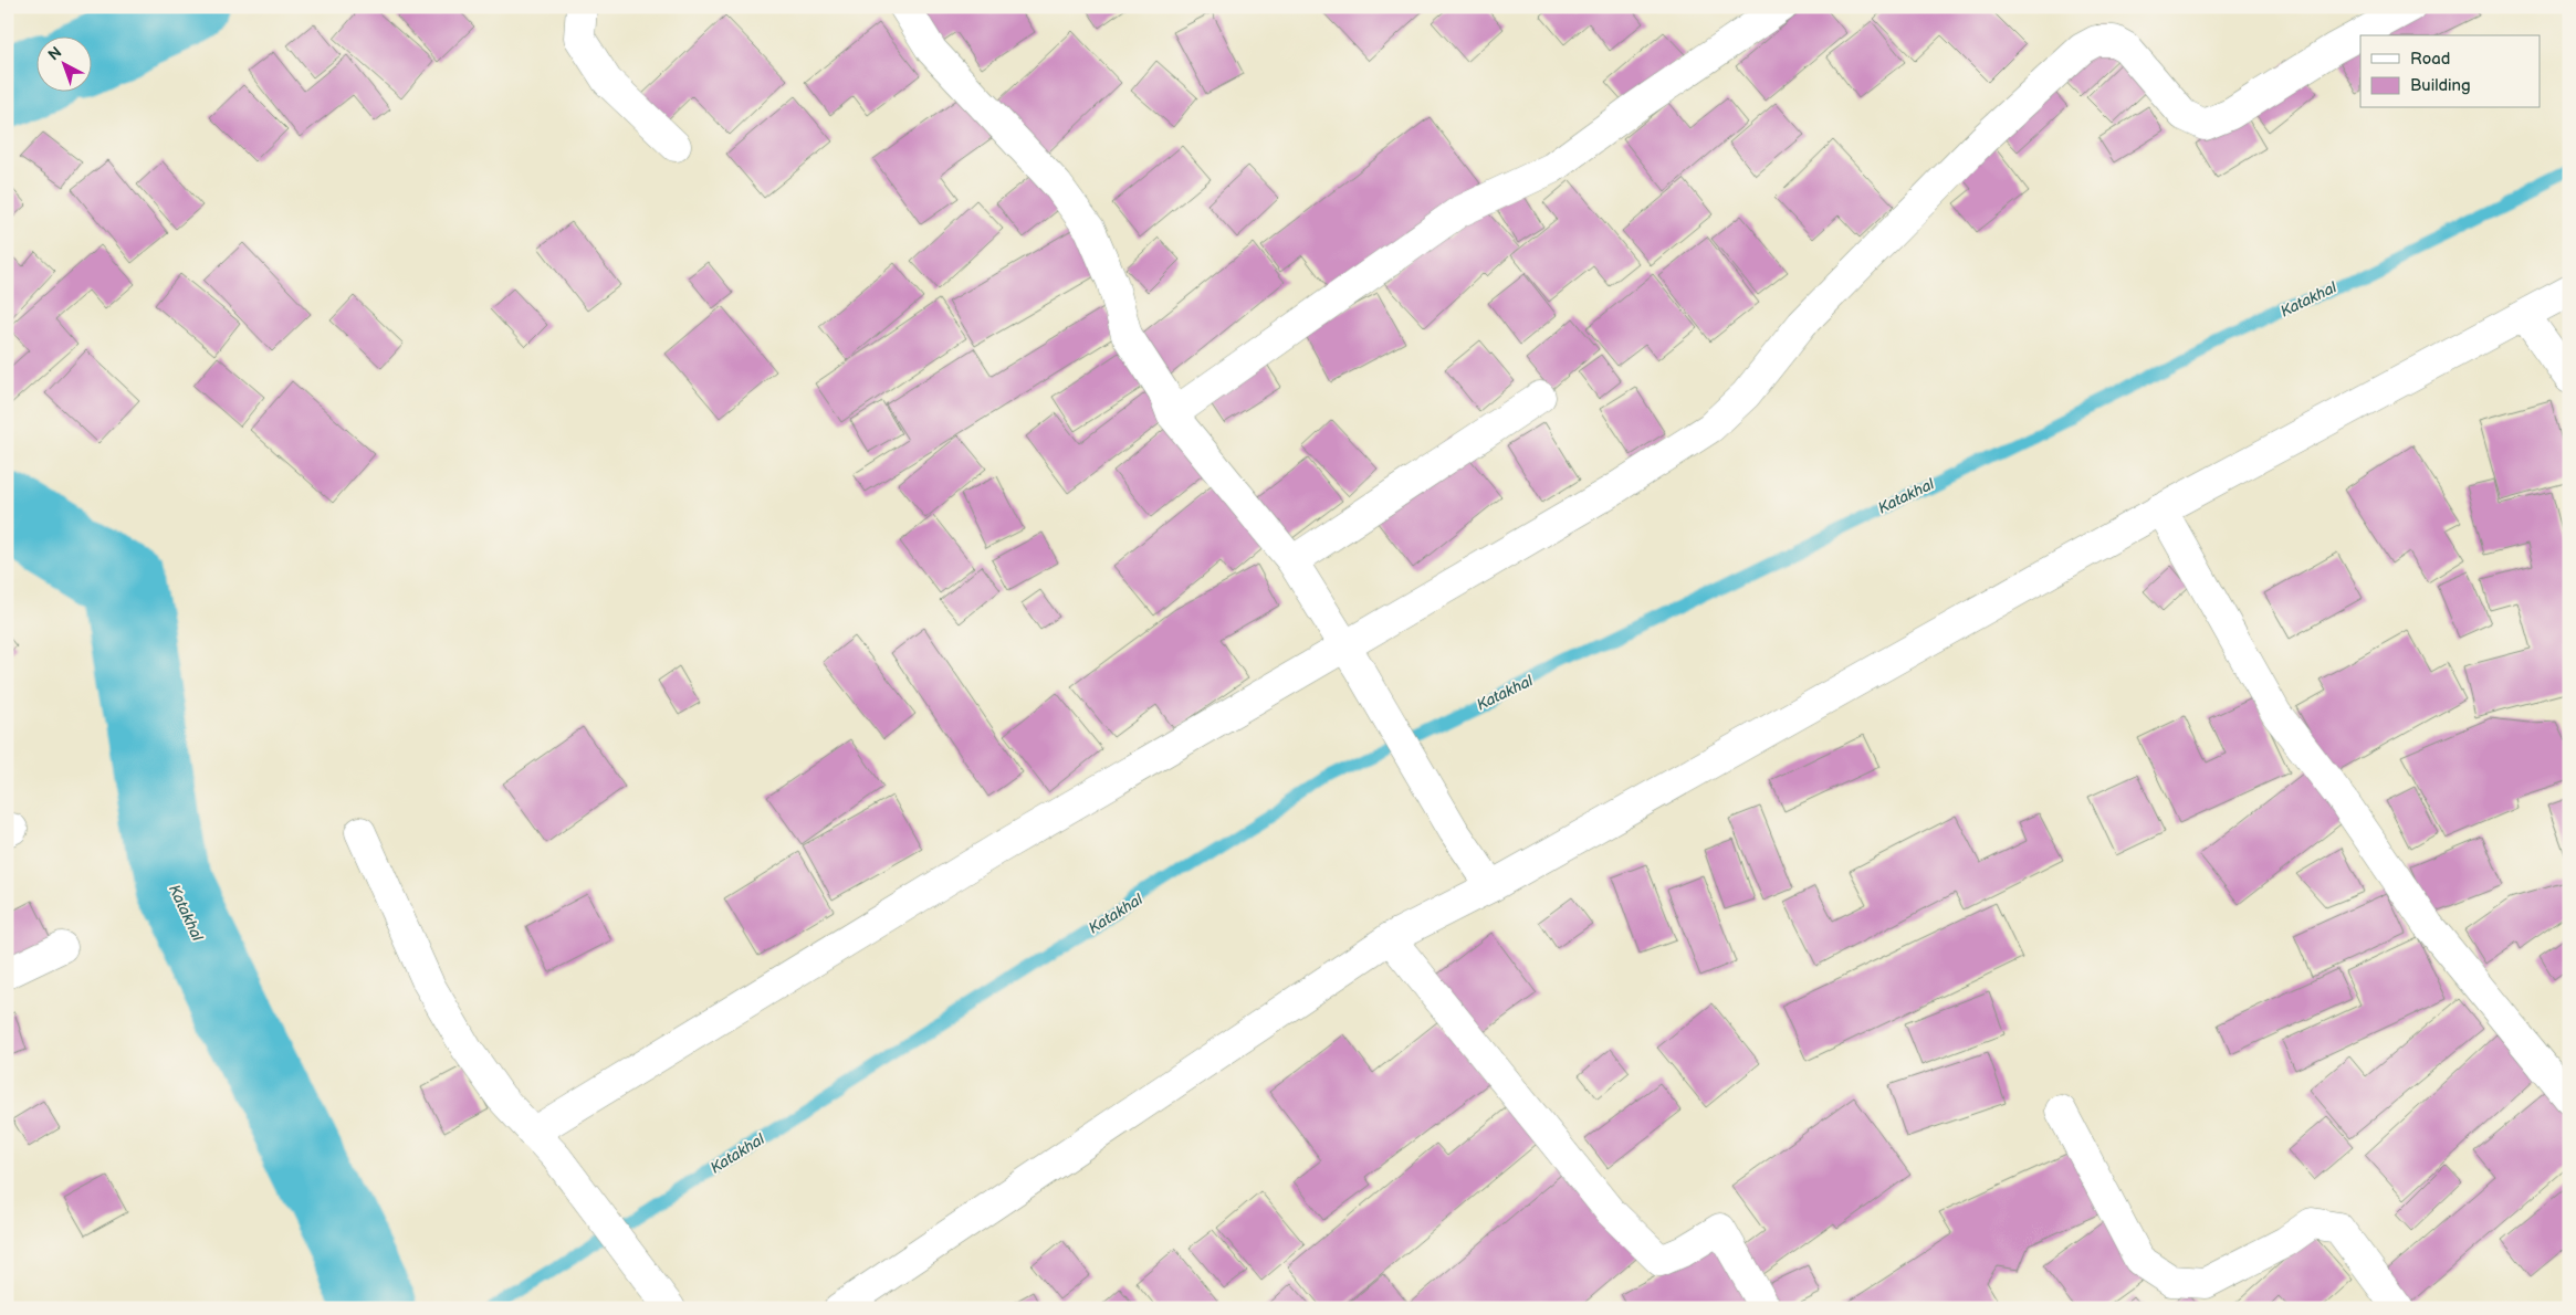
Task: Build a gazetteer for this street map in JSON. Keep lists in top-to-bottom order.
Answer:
{
  "water": ["Katakhal"],
  "legend": ["Road", "Building"],
  "north": "top left"
}
